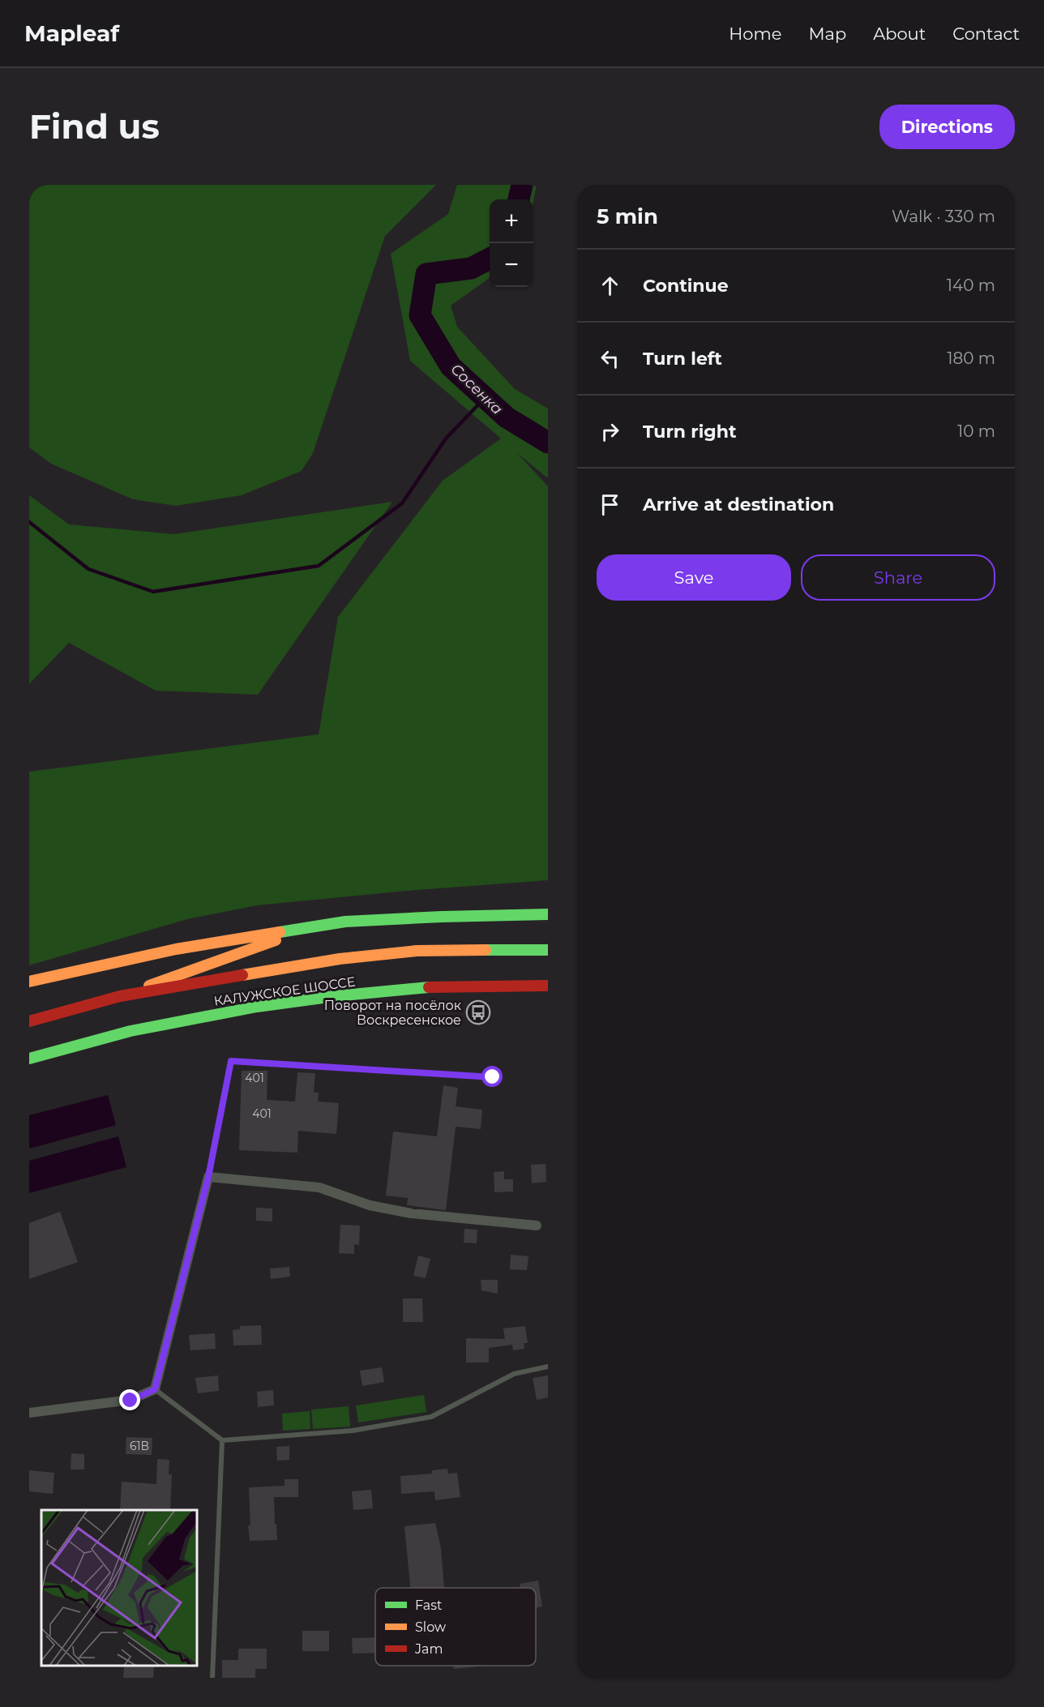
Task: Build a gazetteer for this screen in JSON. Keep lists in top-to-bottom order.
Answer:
{
  "streets": {
    "main road": ["КАЛУЖСКОЕ ШОССЕ"]
  },
  "water": ["Сосенка"],
  "places": {
    "bus stop": ["Поворот на посёлок Воскресенское"]
  },
  "house_numbers": ["401", "401", "61В"],
  "legend": ["Fast", "Slow", "Jam"],
  "page": {
    "header": "Mapleaf",
    "nav": [
      "Home",
      "Map",
      "About",
      "Contact"
    ],
    "buttons": [
      "Directions",
      ["Save", "Share"]
    ],
    "title": "Find us",
    "heading": ["5 min", "Walk · 330 m"],
    "map_buttons": ["+", "−"],
    "list": [
      ["Continue", "140 m"],
      ["Turn left", "180 m"],
      ["Turn right", "10 m"],
      "Arrive at destination"
    ]
  }
}
